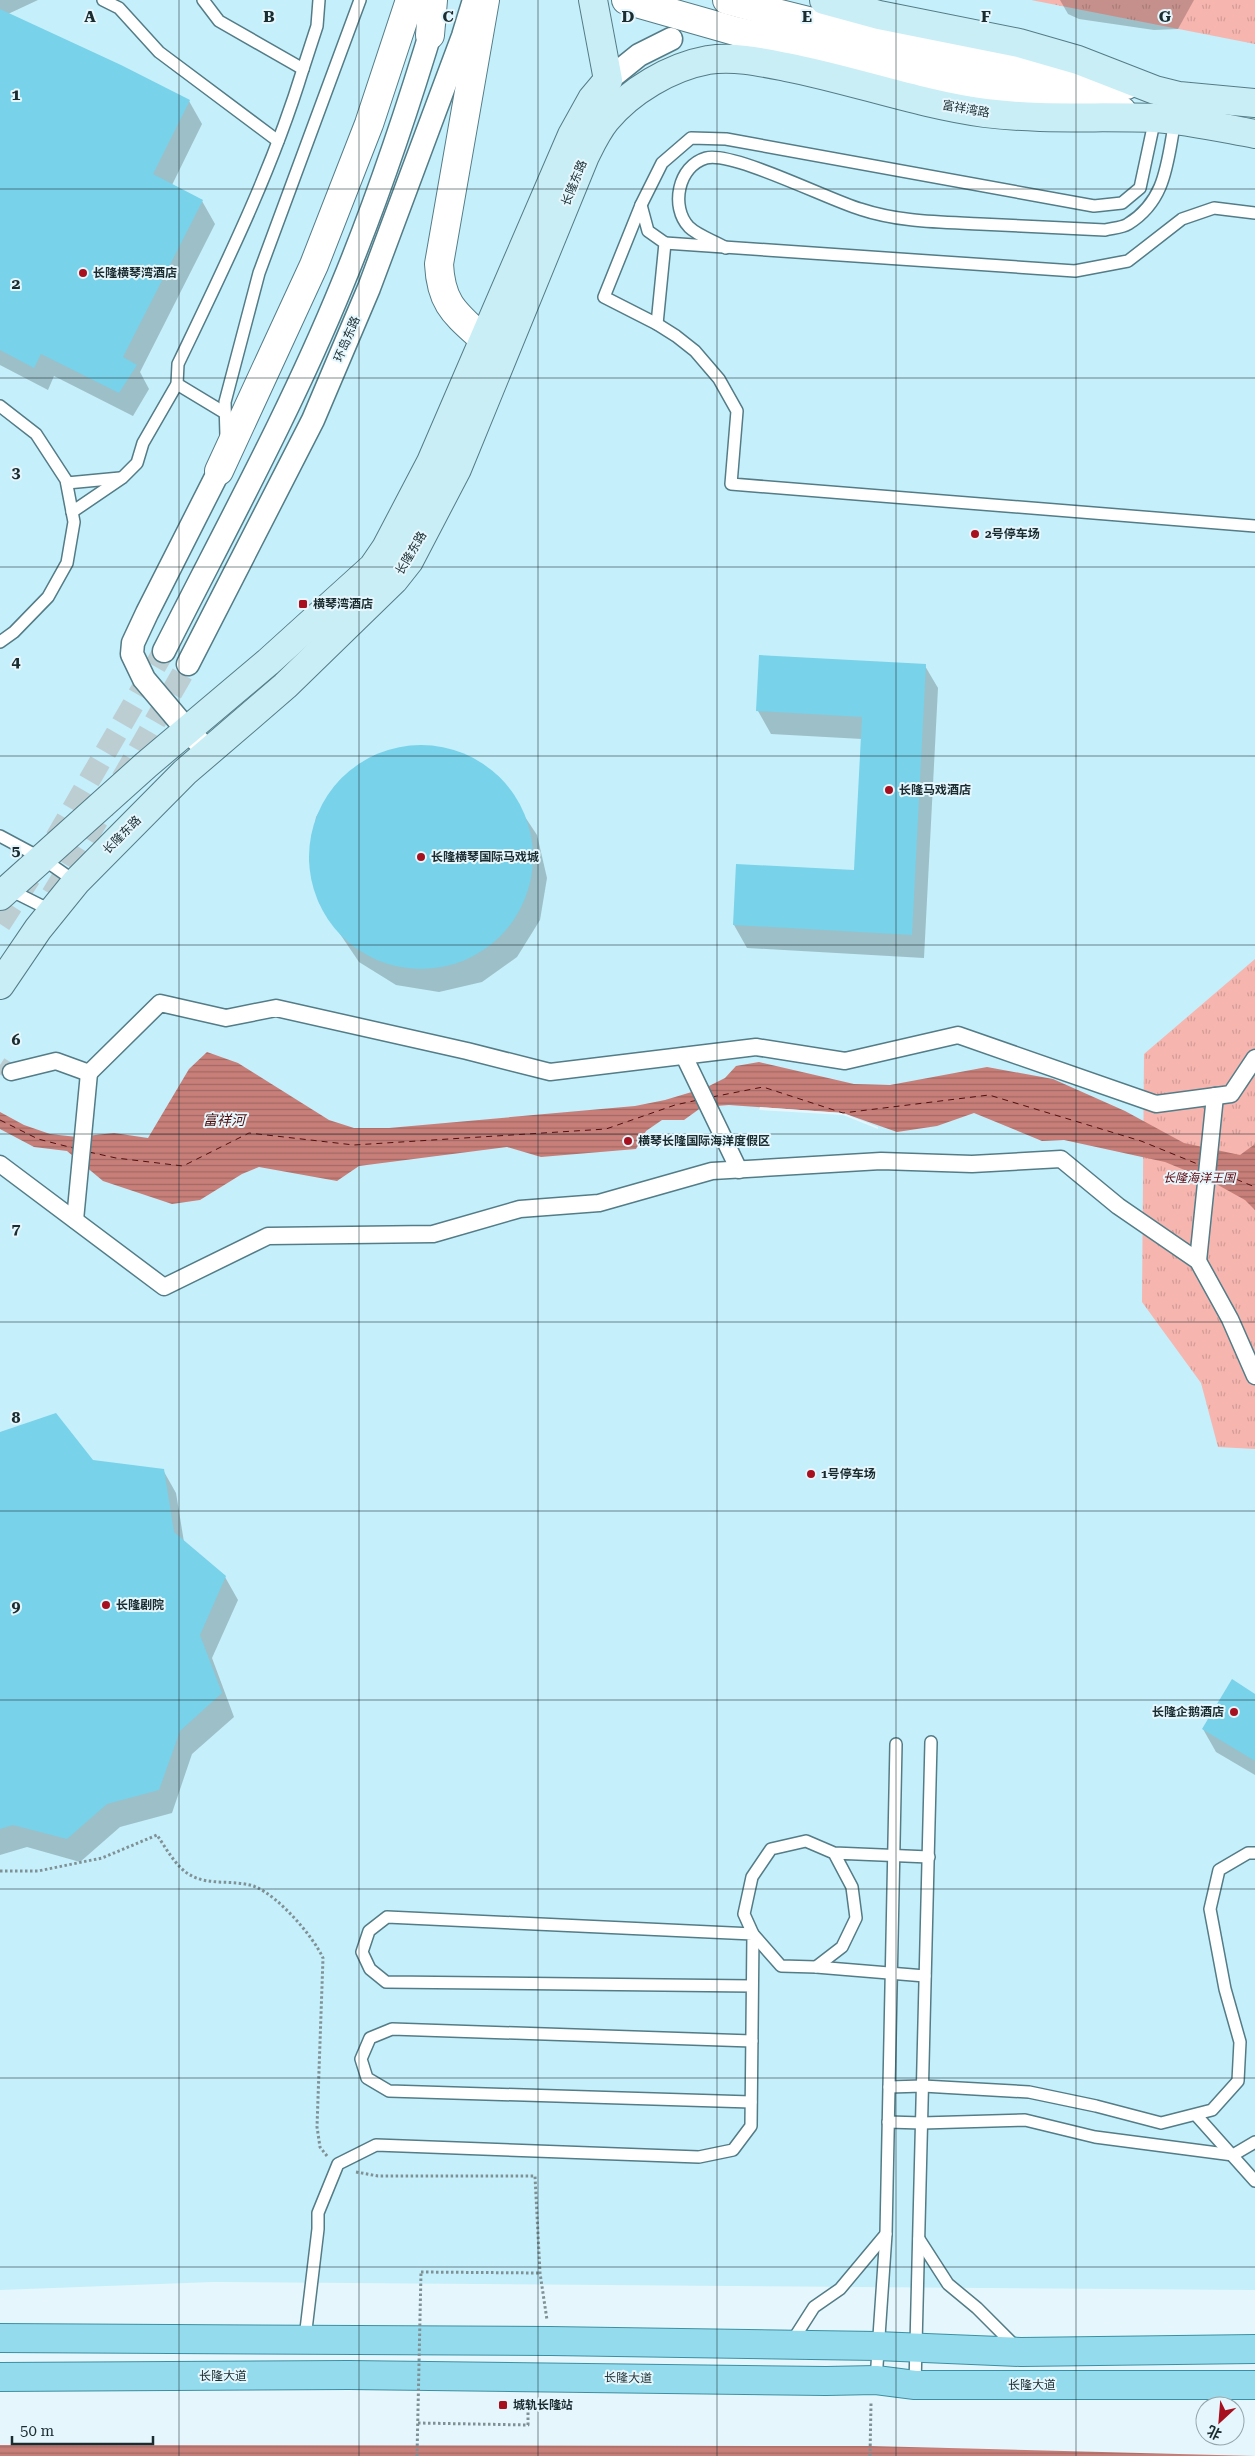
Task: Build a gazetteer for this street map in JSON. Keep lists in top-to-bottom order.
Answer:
{
  "streets": {
    "main road": ["富祥湾路", "长隆东路", "长隆大道"],
    "street": ["环岛东路"]
  },
  "crossings": [
    ["富祥湾路", "长隆东路"]
  ],
  "water": ["富祥河"],
  "parks": ["长隆海洋王国"],
  "places": {
    "other": [
      "长隆横琴湾酒店",
      "2号停车场",
      "长隆马戏酒店",
      "长隆横琴国际马戏城",
      "横琴长隆国际海洋度假区",
      "1号停车场",
      "长隆剧院",
      "长隆企鹅酒店"
    ],
    "transit": ["横琴湾酒店", "城轨长隆站"]
  },
  "scale_bar": "50 m",
  "north": "bottom left",
  "grid": {
    "columns": [
      "A",
      "B",
      "C",
      "D",
      "E",
      "F",
      "G"
    ],
    "rows": [
      "1",
      "2",
      "3",
      "4",
      "5",
      "6",
      "7",
      "8",
      "9"
    ]
  }
}
